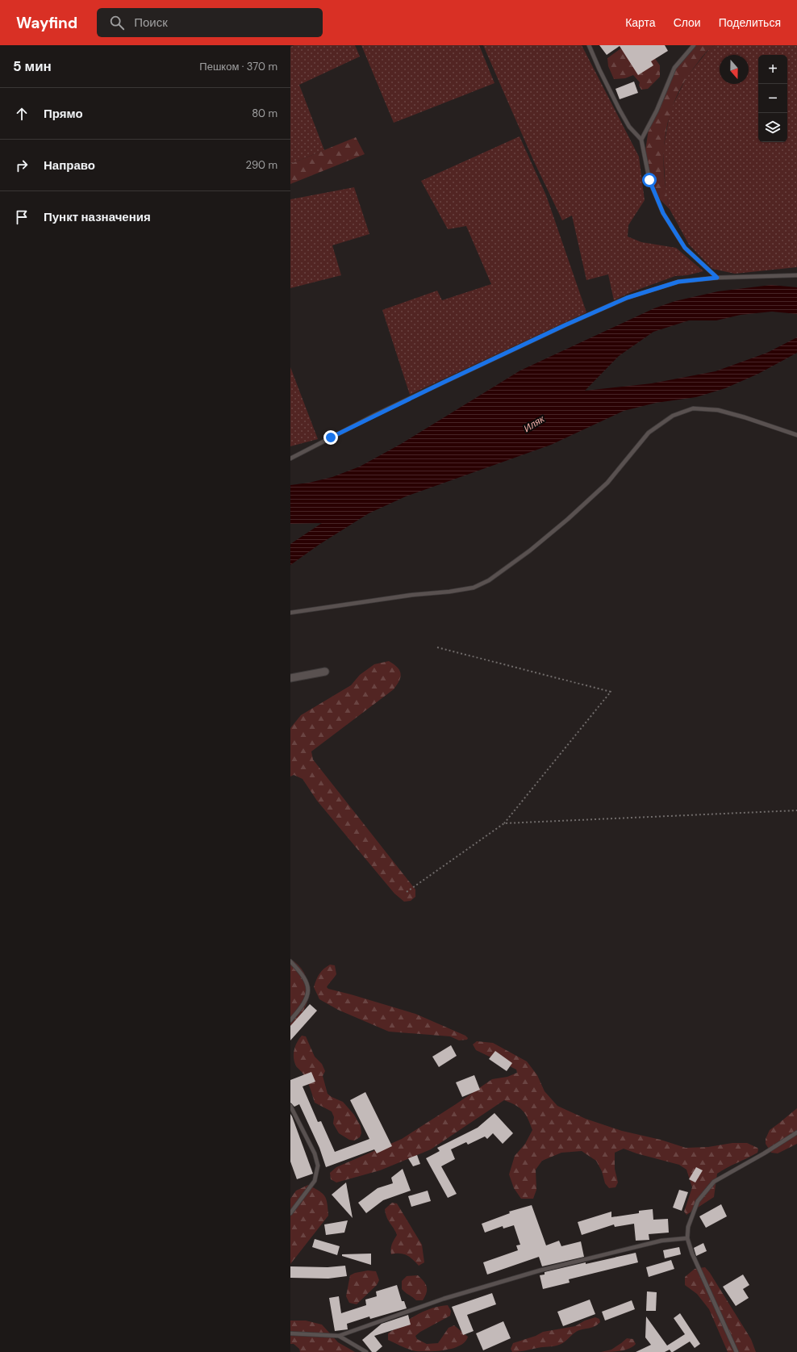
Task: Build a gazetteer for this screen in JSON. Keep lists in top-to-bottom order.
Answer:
{
  "water": ["Иляк"],
  "north": "bottom",
  "page": {
    "header": "Wayfind",
    "search": "Поиск",
    "nav": ["Карта", "Слои", "Поделиться"],
    "heading": ["5 мин", "Пешком · 370 m"],
    "map_buttons": ["+", "−"],
    "list": [
      ["Прямо", "80 m"],
      ["Направо", "290 m"],
      "Пункт назначения"
    ]
  }
}
